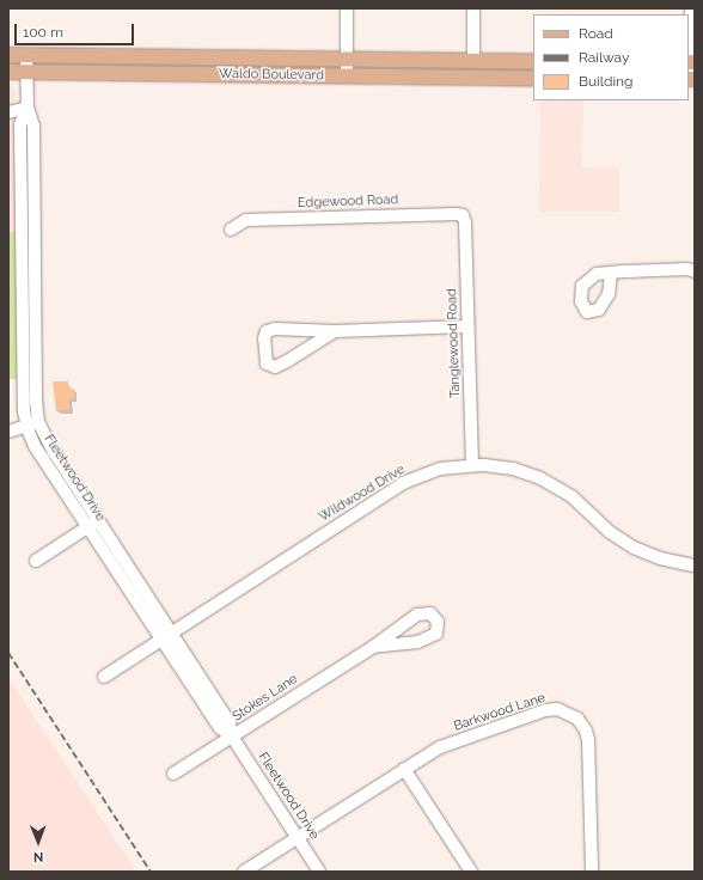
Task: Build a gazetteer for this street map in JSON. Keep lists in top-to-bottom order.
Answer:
{
  "streets": {
    "main road": ["Waldo Boulevard"],
    "street": [
      "Edgewood Road",
      "Tanglewood Road",
      "Fleetwood Drive",
      "Wildwood Drive",
      "Stokes Lane",
      "Barkwood Lane"
    ]
  },
  "crossings": [
    ["Waldo Boulevard", "Fleetwood Drive"],
    ["Edgewood Road", "Tanglewood Road"],
    ["Tanglewood Road", "Wildwood Drive"],
    ["Fleetwood Drive", "Wildwood Drive"],
    ["Fleetwood Drive", "Stokes Lane"],
    ["Fleetwood Drive", "Barkwood Lane"]
  ],
  "legend": ["Road", "Railway", "Building"],
  "scale_bar": "100 m",
  "north": "bottom"
}
